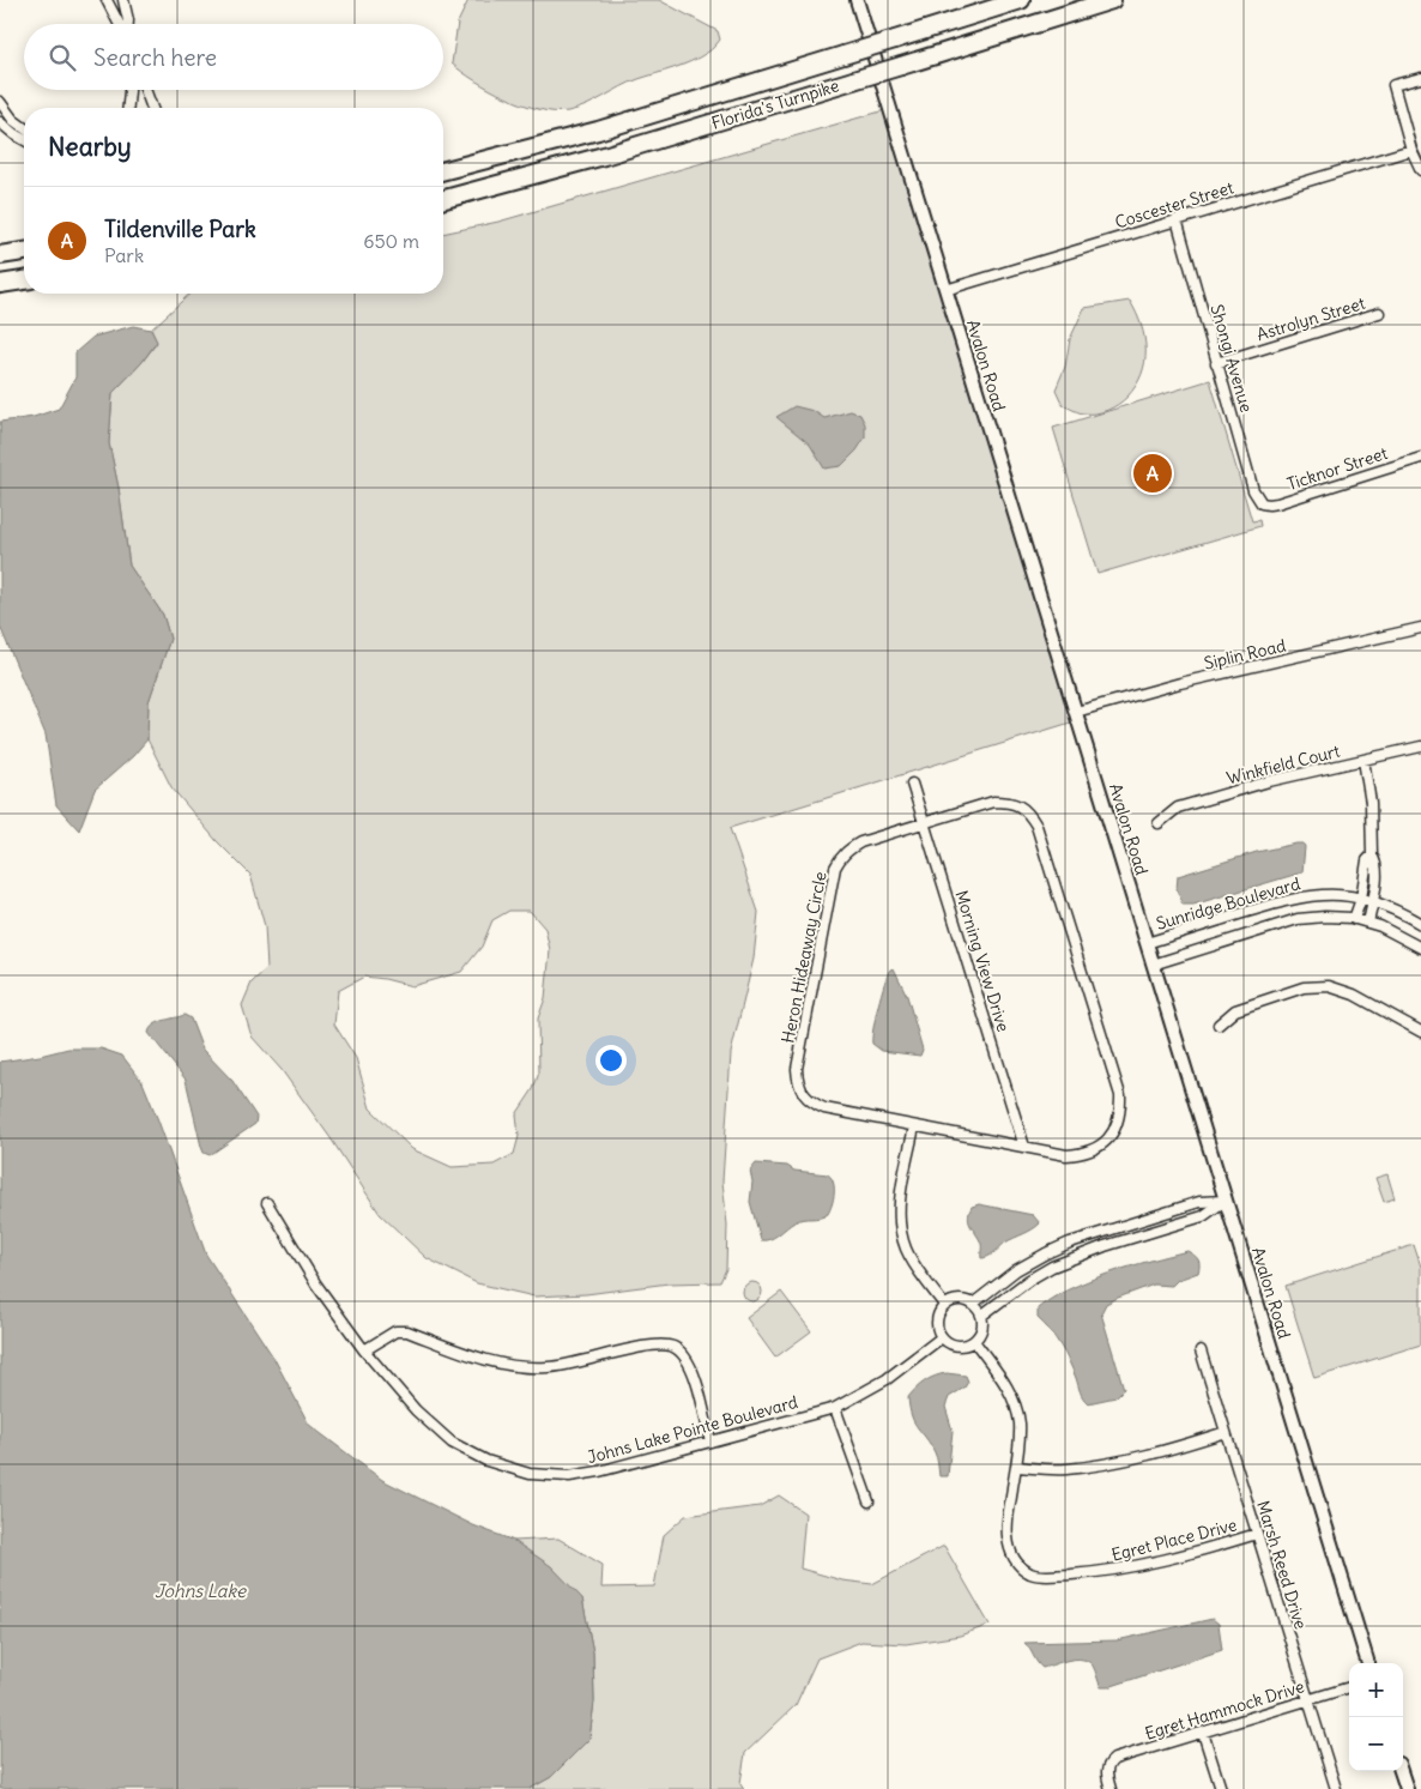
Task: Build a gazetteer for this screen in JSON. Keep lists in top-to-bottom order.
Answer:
{
  "streets": {
    "highway": ["Florida's Turnpike"],
    "main road": ["Avalon Road"],
    "street": [
      "Coscester Street",
      "Astrolyn Street",
      "Shongi Avenue",
      "Ticknor Street",
      "Siplin Road",
      "Winkfield Court",
      "Sunridge Boulevard",
      "Heron Hideaway Circle",
      "Morning View Drive",
      "Johns Lake Pointe Boulevard",
      "Egret Place Drive",
      "Marsh Reed Drive",
      "Egret Hammock Drive"
    ]
  },
  "crossings": [
    ["Coscester Street", "Shongi Avenue"],
    ["Coscester Street", "Avalon Road"],
    ["Astrolyn Street", "Shongi Avenue"],
    ["Shongi Avenue", "Ticknor Street"],
    ["Avalon Road", "Siplin Road"],
    ["Avalon Road", "Sunridge Boulevard"],
    ["Heron Hideaway Circle", "Morning View Drive"],
    ["Johns Lake Pointe Boulevard", "Egret Place Drive"],
    ["Egret Place Drive", "Marsh Reed Drive"],
    ["Marsh Reed Drive", "Egret Hammock Drive"]
  ],
  "water": ["Johns Lake"],
  "page": {
    "search": "Search here",
    "heading": "Nearby",
    "list": [
      {
        "mark": "A",
        "name": "Tildenville Park",
        "note": "Park",
        "value": "650 m"
      }
    ],
    "pins": "A",
    "map_buttons": ["+", "−"]
  }
}
